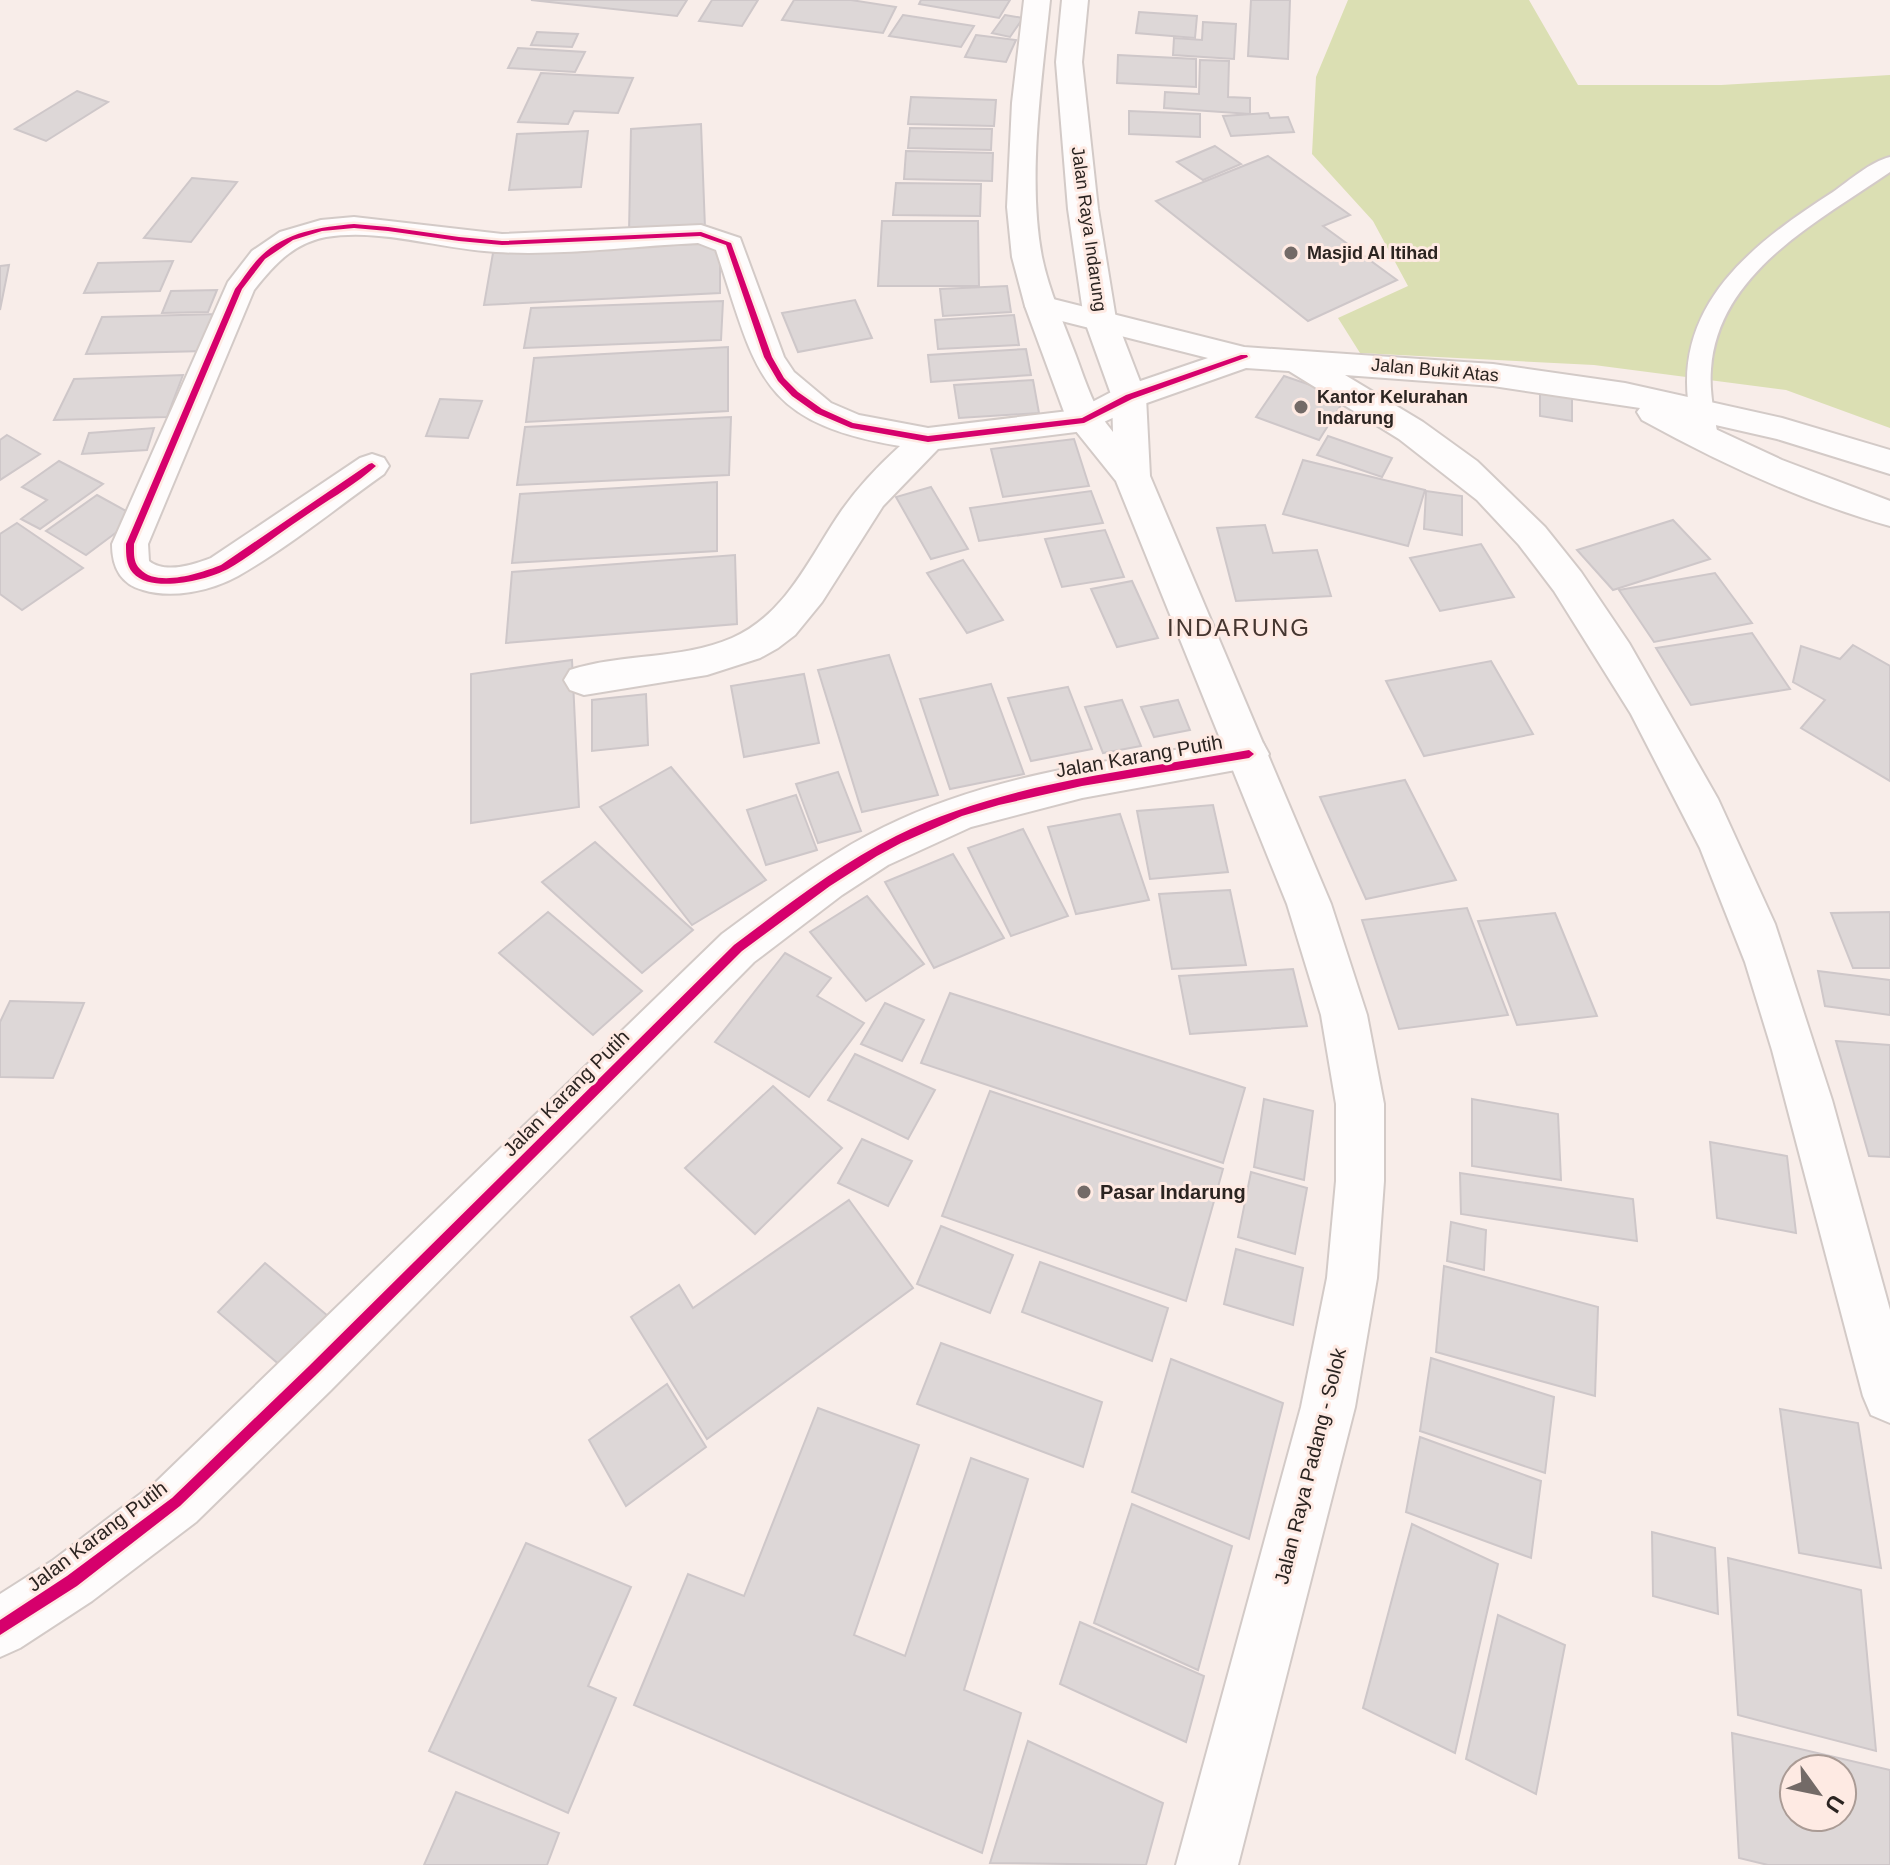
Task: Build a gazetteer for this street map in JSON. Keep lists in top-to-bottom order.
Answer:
{
  "streets": {
    "main road": [
      "Jalan Raya Indarung",
      "Jalan Bukit Atas",
      "Jalan Karang Putih",
      "Jalan Raya Padang - Solok"
    ]
  },
  "crossings": [
    ["Jalan Raya Indarung", "Jalan Raya Padang - Solok"],
    ["Jalan Karang Putih", "Jalan Raya Padang - Solok"]
  ],
  "districts": ["INDARUNG"],
  "places": ["Masjid Al Itihad", "Kantor Kelurahan Indarung", "Pasar Indarung"],
  "north": "bottom right"
}
